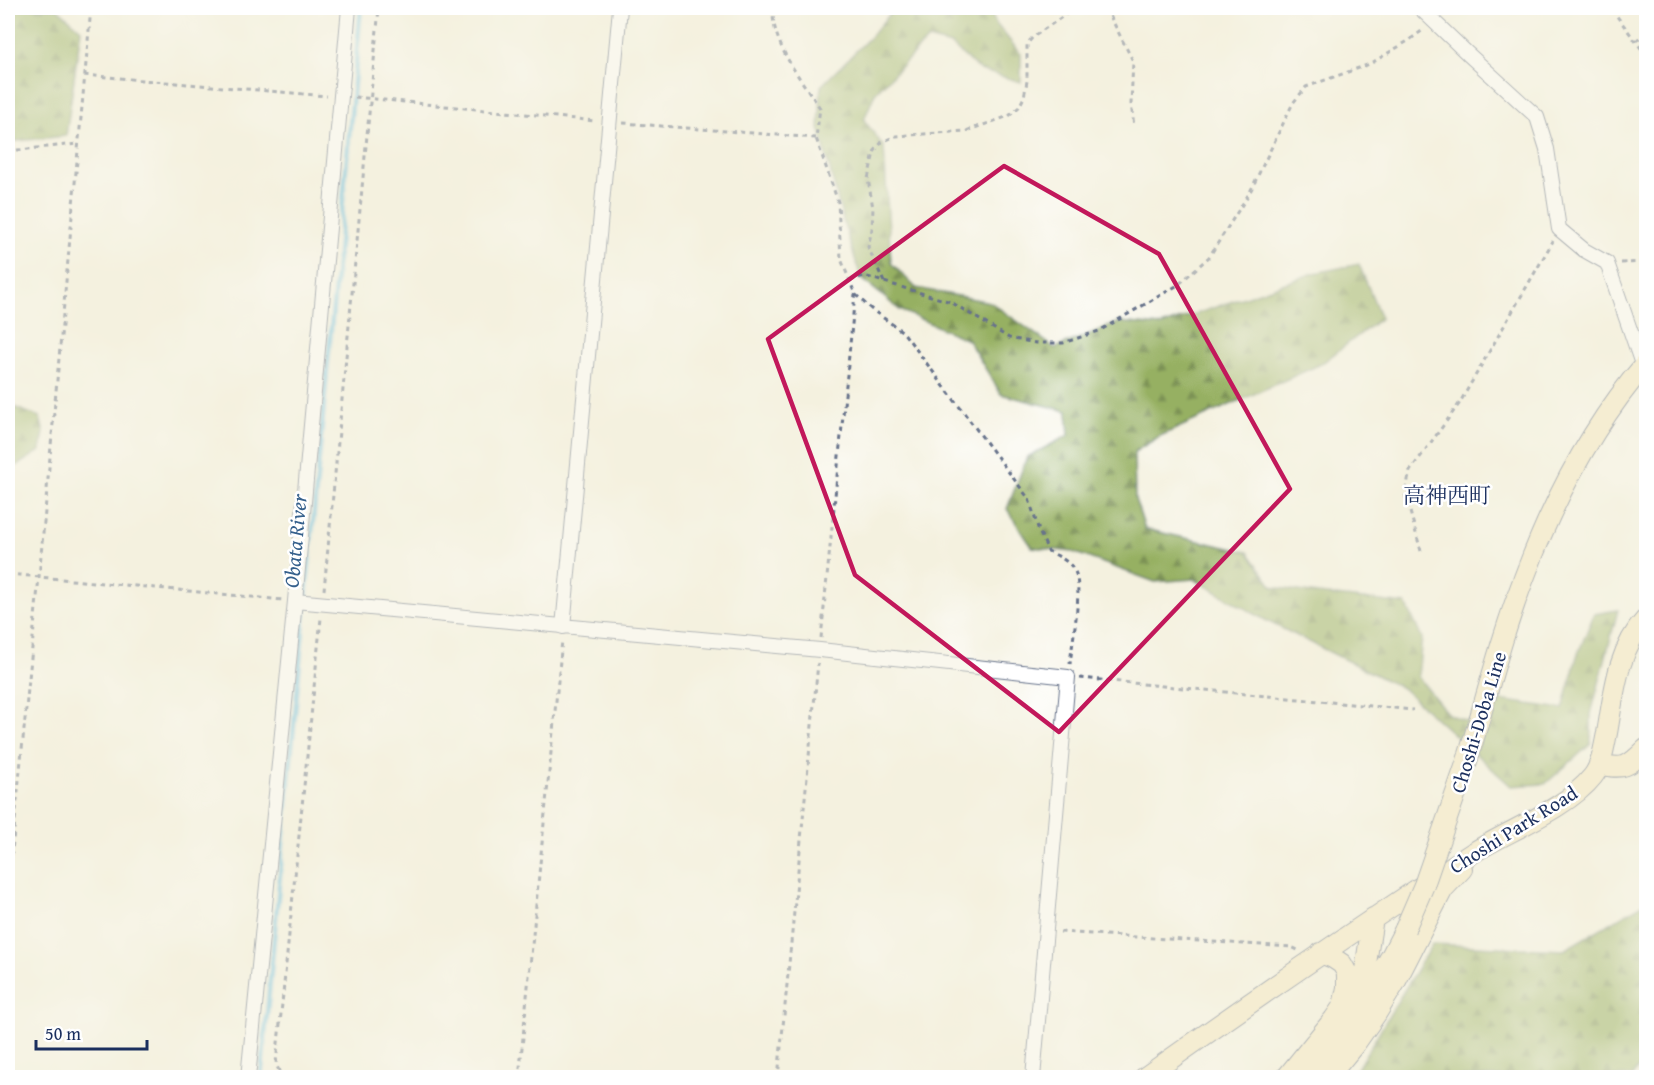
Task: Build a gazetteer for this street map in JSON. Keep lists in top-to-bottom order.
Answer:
{
  "streets": {
    "main road": ["Choshi-Doba Line", "Choshi Park Road"]
  },
  "districts": ["高神西町"],
  "water": ["Obata River"],
  "scale_bar": "50 m"
}
